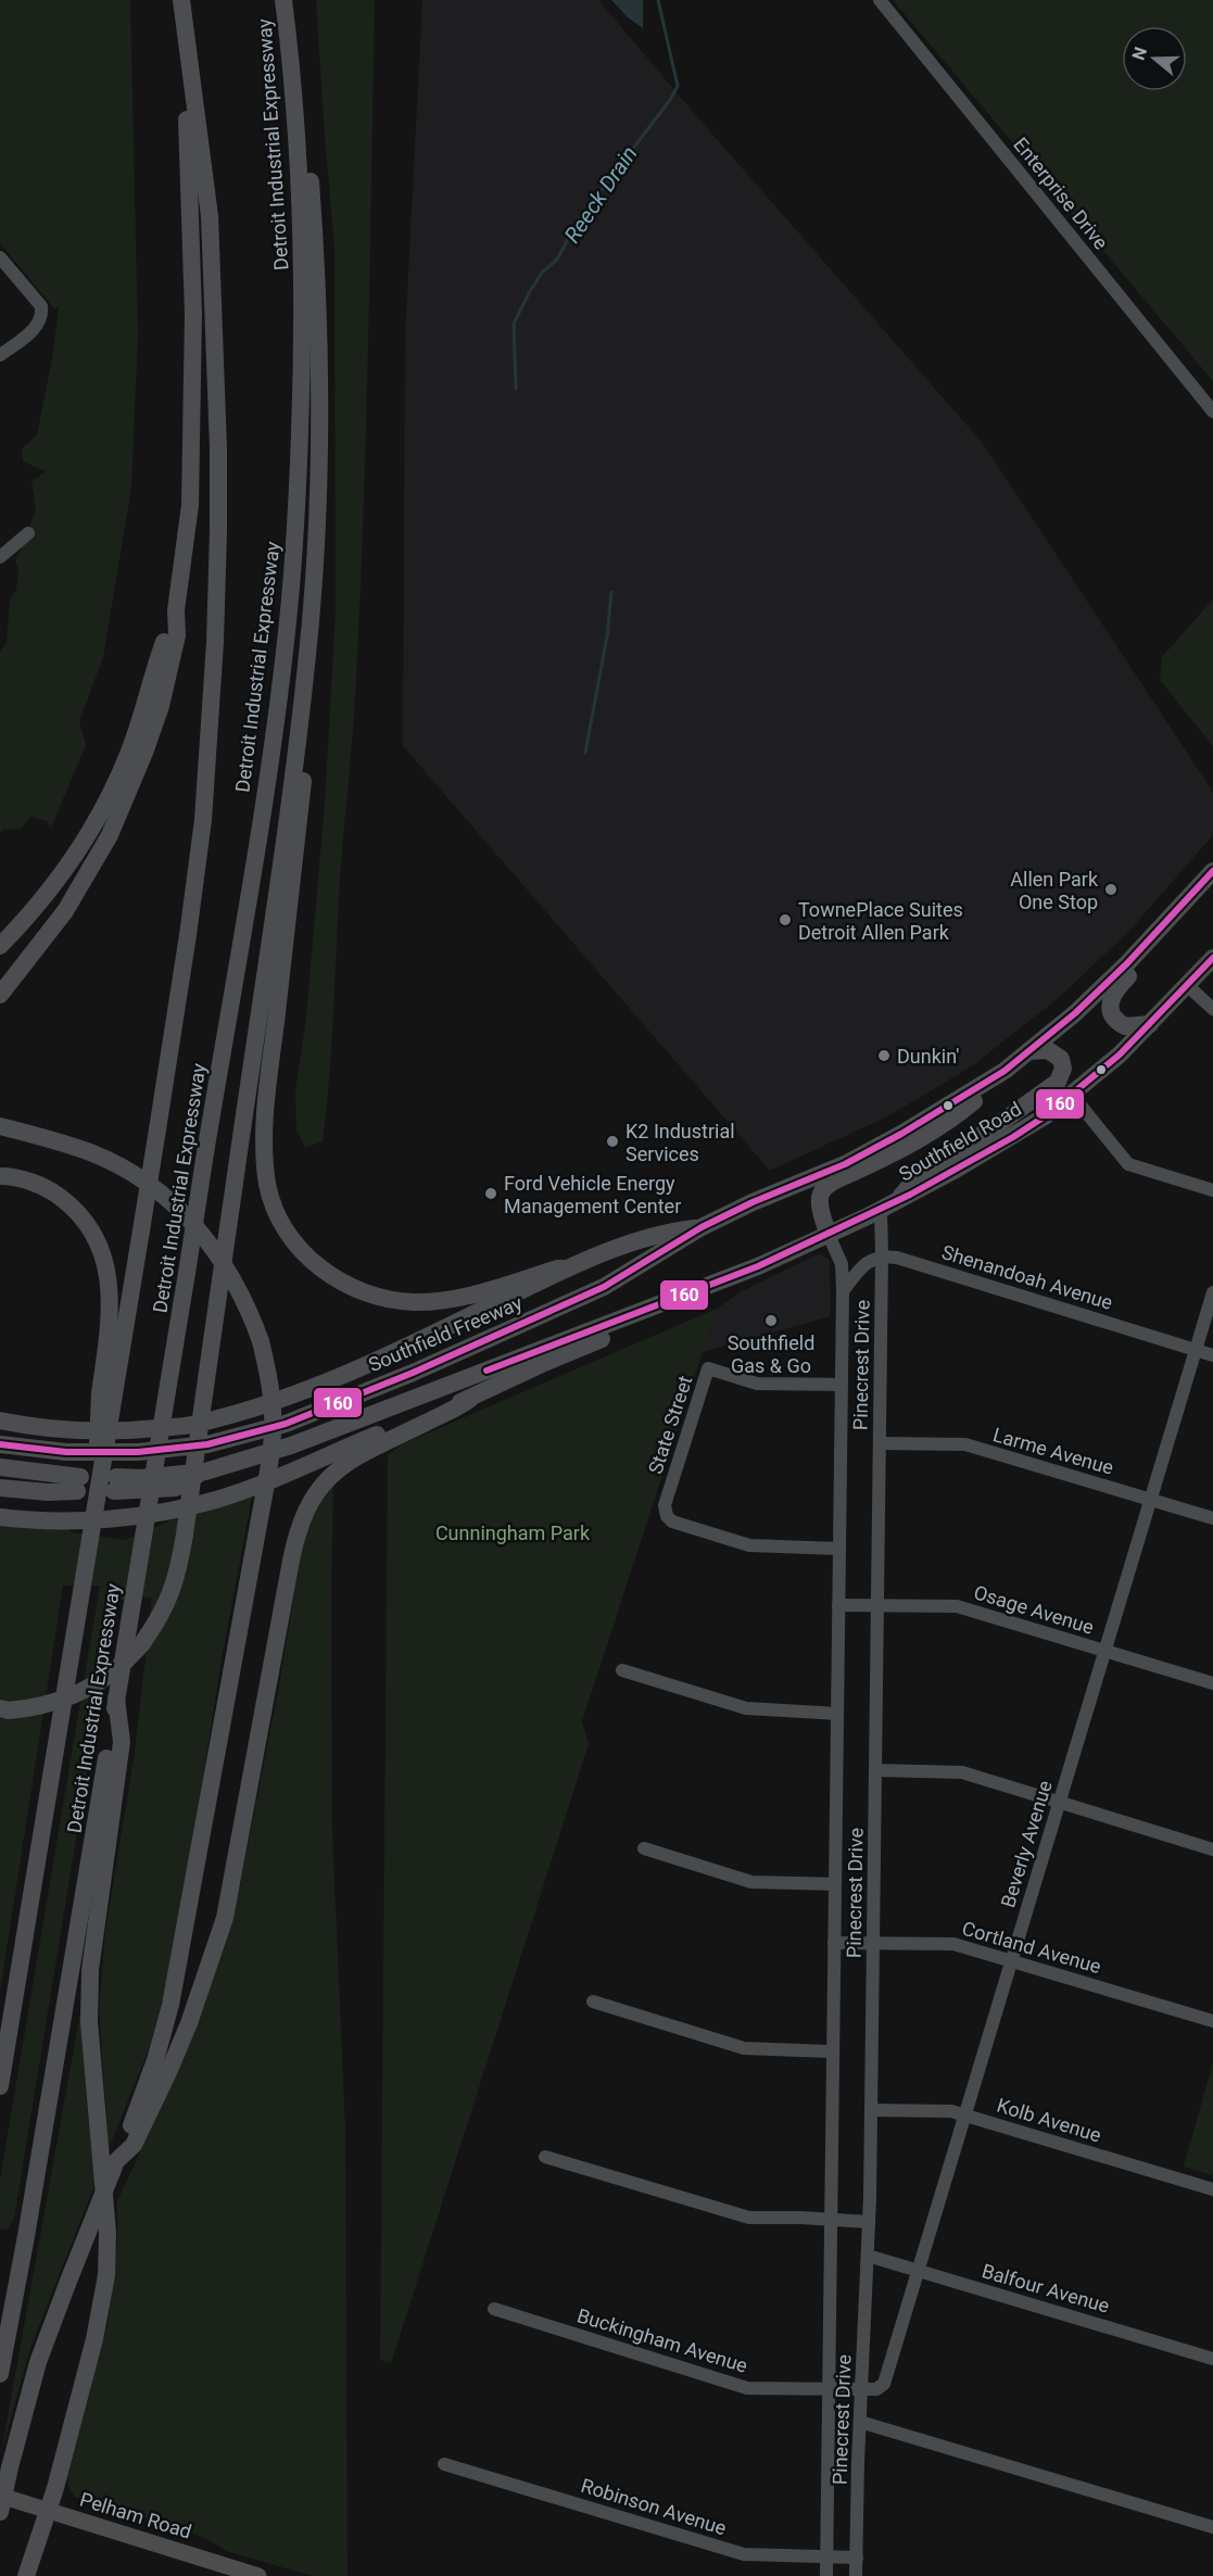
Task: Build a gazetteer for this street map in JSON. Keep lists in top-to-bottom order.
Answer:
{
  "streets": {
    "highway": ["Detroit Industrial Expressway", "Southfield Road", "Southfield Freeway"],
    "main road": ["Pelham Road"],
    "street": [
      "Enterprise Drive",
      "Shenandoah Avenue",
      "Pinecrest Drive",
      "State Street",
      "Larme Avenue",
      "Osage Avenue",
      "Beverly Avenue",
      "Cortland Avenue",
      "Kolb Avenue",
      "Balfour Avenue",
      "Buckingham Avenue",
      "Robinson Avenue"
    ]
  },
  "crossings": [
    ["Southfield Road", "Southfield Freeway"],
    ["Southfield Road", "Pinecrest Drive"],
    ["Shenandoah Avenue", "Pinecrest Drive"],
    ["Shenandoah Avenue", "Beverly Avenue"],
    ["Pinecrest Drive", "State Street"],
    ["Pinecrest Drive", "Larme Avenue"],
    ["Pinecrest Drive", "Osage Avenue"],
    ["Pinecrest Drive", "Beverly Avenue"],
    ["Pinecrest Drive", "Cortland Avenue"],
    ["Pinecrest Drive", "Kolb Avenue"],
    ["Pinecrest Drive", "Balfour Avenue"],
    ["Pinecrest Drive", "Buckingham Avenue"],
    ["Pinecrest Drive", "Robinson Avenue"],
    ["Larme Avenue", "Beverly Avenue"],
    ["Osage Avenue", "Beverly Avenue"],
    ["Beverly Avenue", "Cortland Avenue"],
    ["Beverly Avenue", "Kolb Avenue"],
    ["Beverly Avenue", "Balfour Avenue"],
    ["Beverly Avenue", "Buckingham Avenue"]
  ],
  "water": ["Reeck Drain"],
  "parks": ["Cunningham Park"],
  "places": [
    "Allen Park One Stop",
    "TownePlace Suites Detroit Allen Park",
    "Dunkin'",
    "K2 Industrial Services",
    "Ford Vehicle Energy Management Center",
    "Southfield Gas & Go"
  ],
  "lines": ["transit line 160"],
  "north": "left"
}
